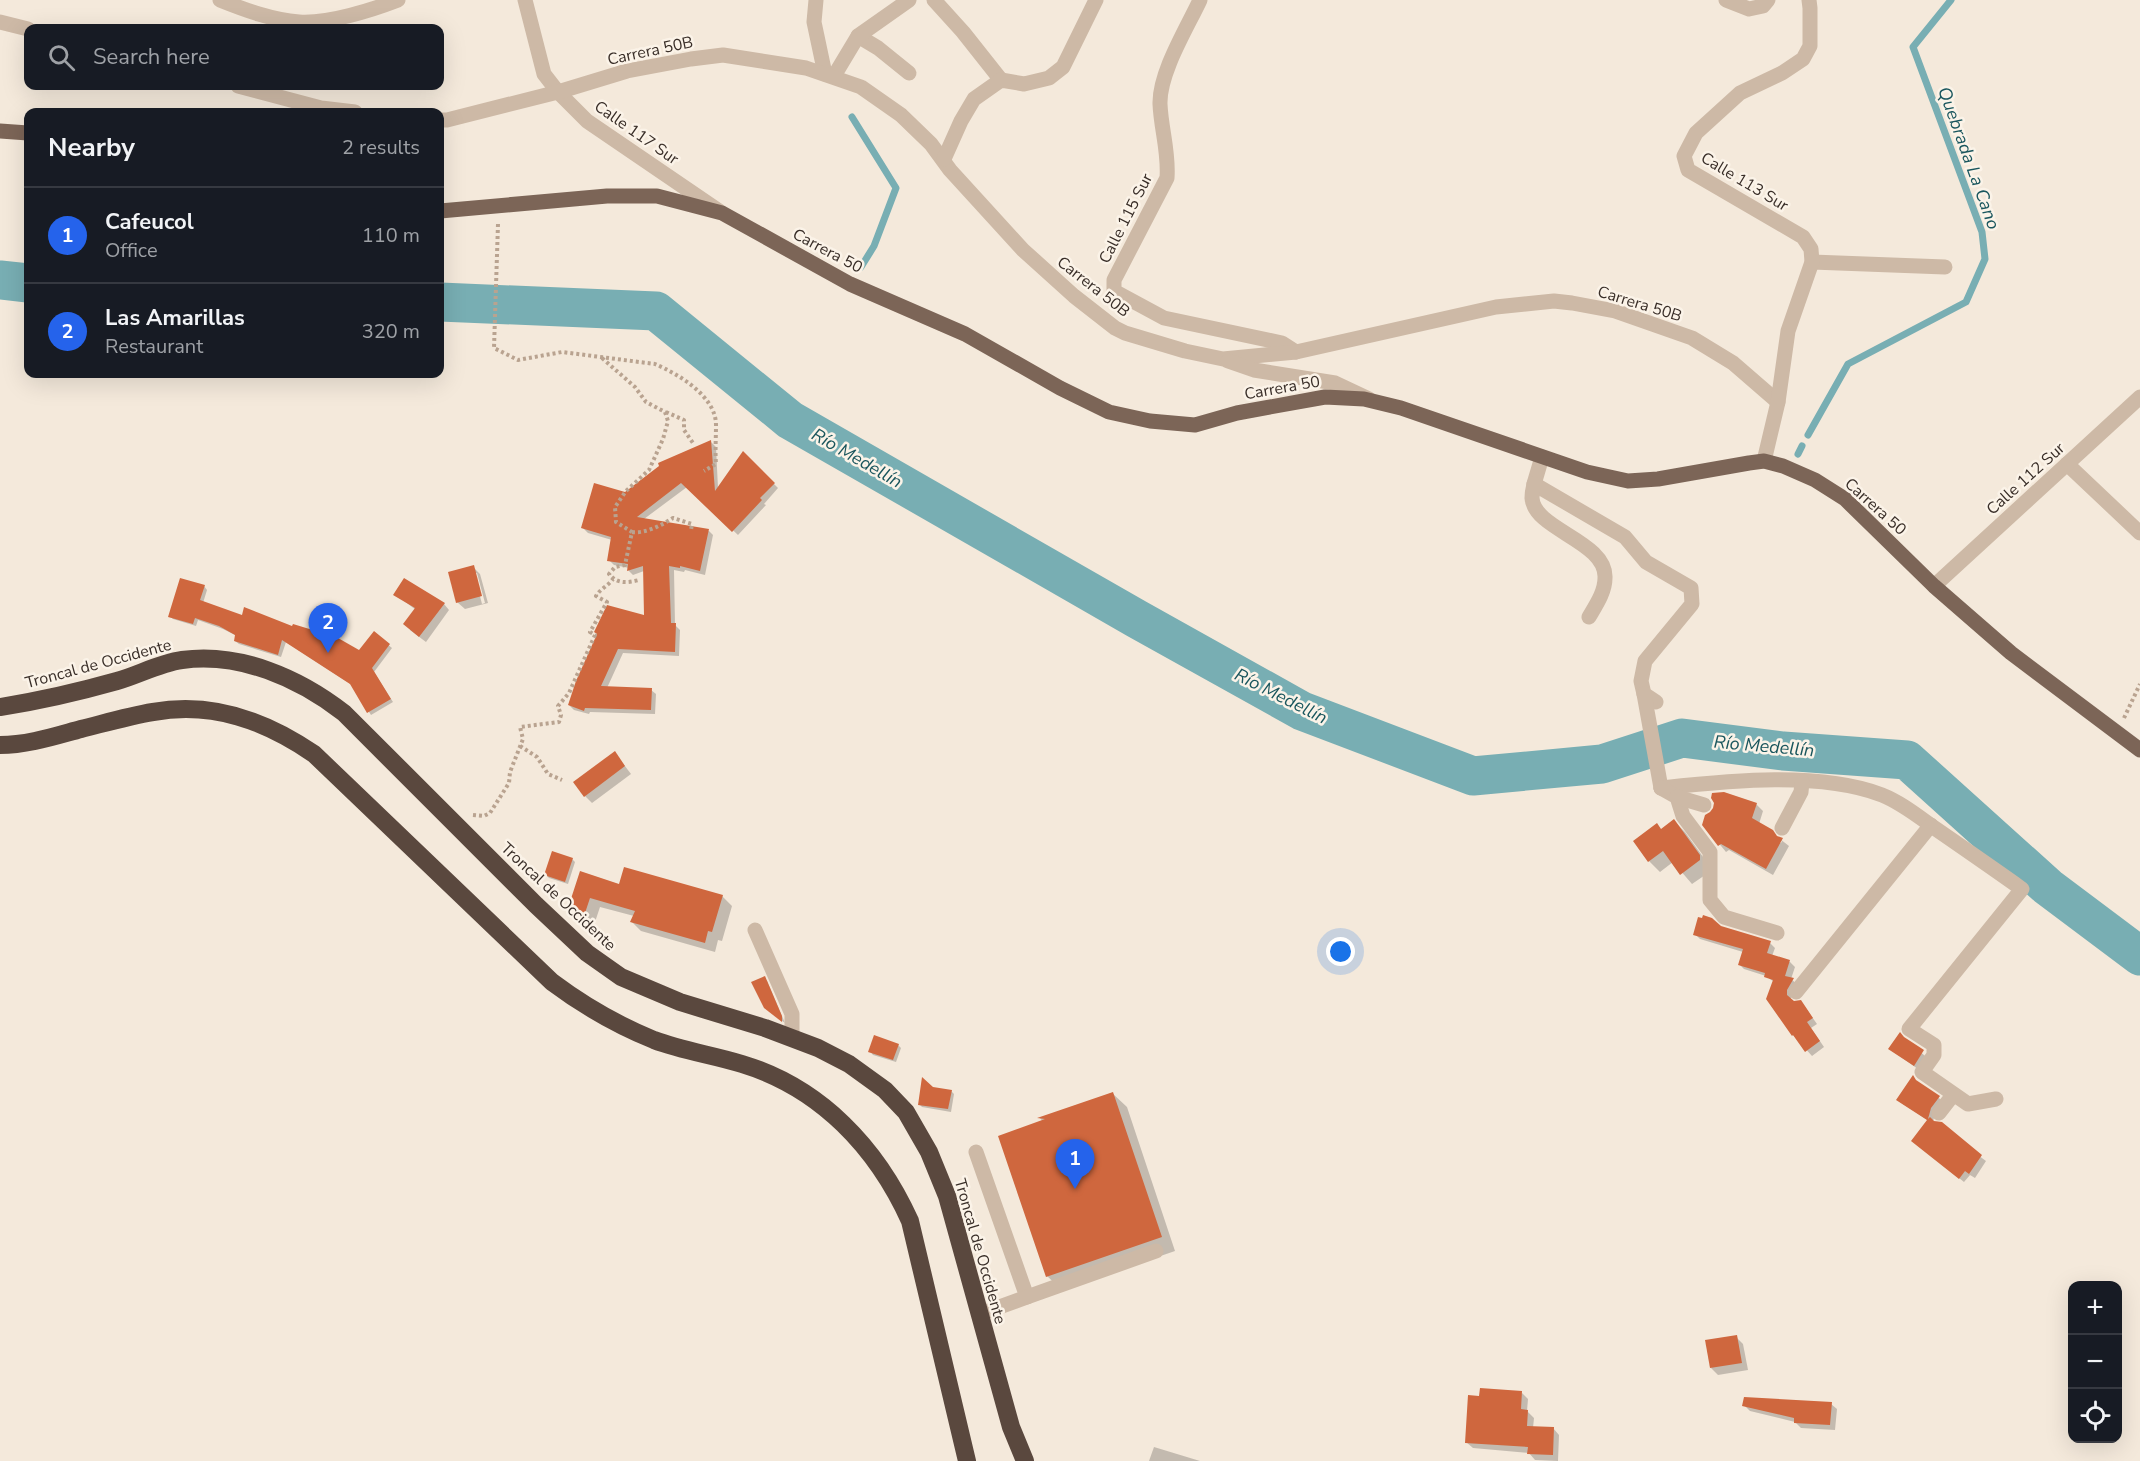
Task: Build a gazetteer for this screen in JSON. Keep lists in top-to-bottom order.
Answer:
{
  "streets": {
    "highway": ["Troncal de Occidente"],
    "main road": ["Carrera 50"],
    "street": [
      "Carrera 50B",
      "Calle 117 Sur",
      "Calle 113 Sur",
      "Calle 115 Sur",
      "Calle 112 Sur"
    ]
  },
  "crossings": [
    ["Carrera 50B", "Calle 117 Sur"],
    ["Carrera 50B", "Calle 115 Sur"],
    ["Calle 117 Sur", "Carrera 50"],
    ["Carrera 50", "Calle 112 Sur"]
  ],
  "water": ["Quebrada La Cano", "Río Medellín"],
  "page": {
    "search": "Search here",
    "heading": ["Nearby", "2 results"],
    "list": [
      {
        "mark": "1",
        "name": "Cafeucol",
        "note": "Office",
        "value": "110 m"
      },
      {
        "mark": "2",
        "name": "Las Amarillas",
        "note": "Restaurant",
        "value": "320 m"
      }
    ],
    "pins": ["2", "1"],
    "map_buttons": ["+", "−"]
  }
}
